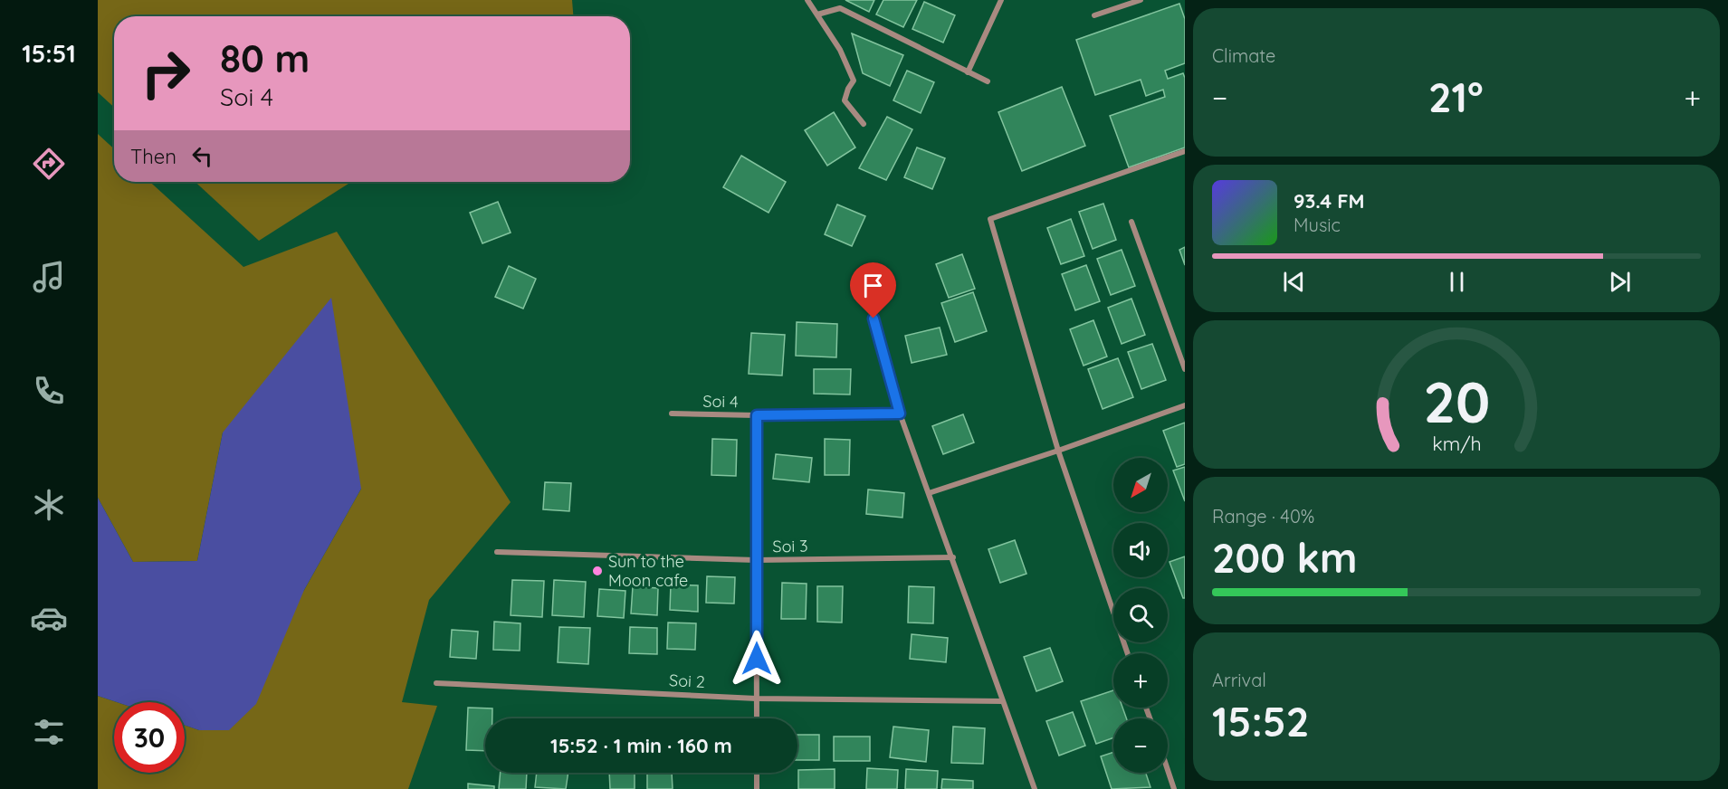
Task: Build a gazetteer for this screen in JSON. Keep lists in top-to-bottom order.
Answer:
{
  "streets": {
    "street": ["Soi 4", "Soi 3", "Soi 2"]
  },
  "places": ["Sun to the Moon cafe"],
  "north": "bottom left",
  "page": {
    "tabs": "15:51",
    "tile": [
      "Climate",
      ["Range · 40%", "200 km"],
      ["Arrival", "15:52"]
    ],
    "turn": ["80 m", "Soi 4"],
    "heat": ["−", "21°", "+"],
    "then": "Then",
    "song": ["93.4 FM", "Music"],
    "map_buttons": ["+", "−"],
    "limit": "30",
    "trip": "15:52 · 1 min · 160 m",
    "gauge": ["20", "km/h"]
  }
}
